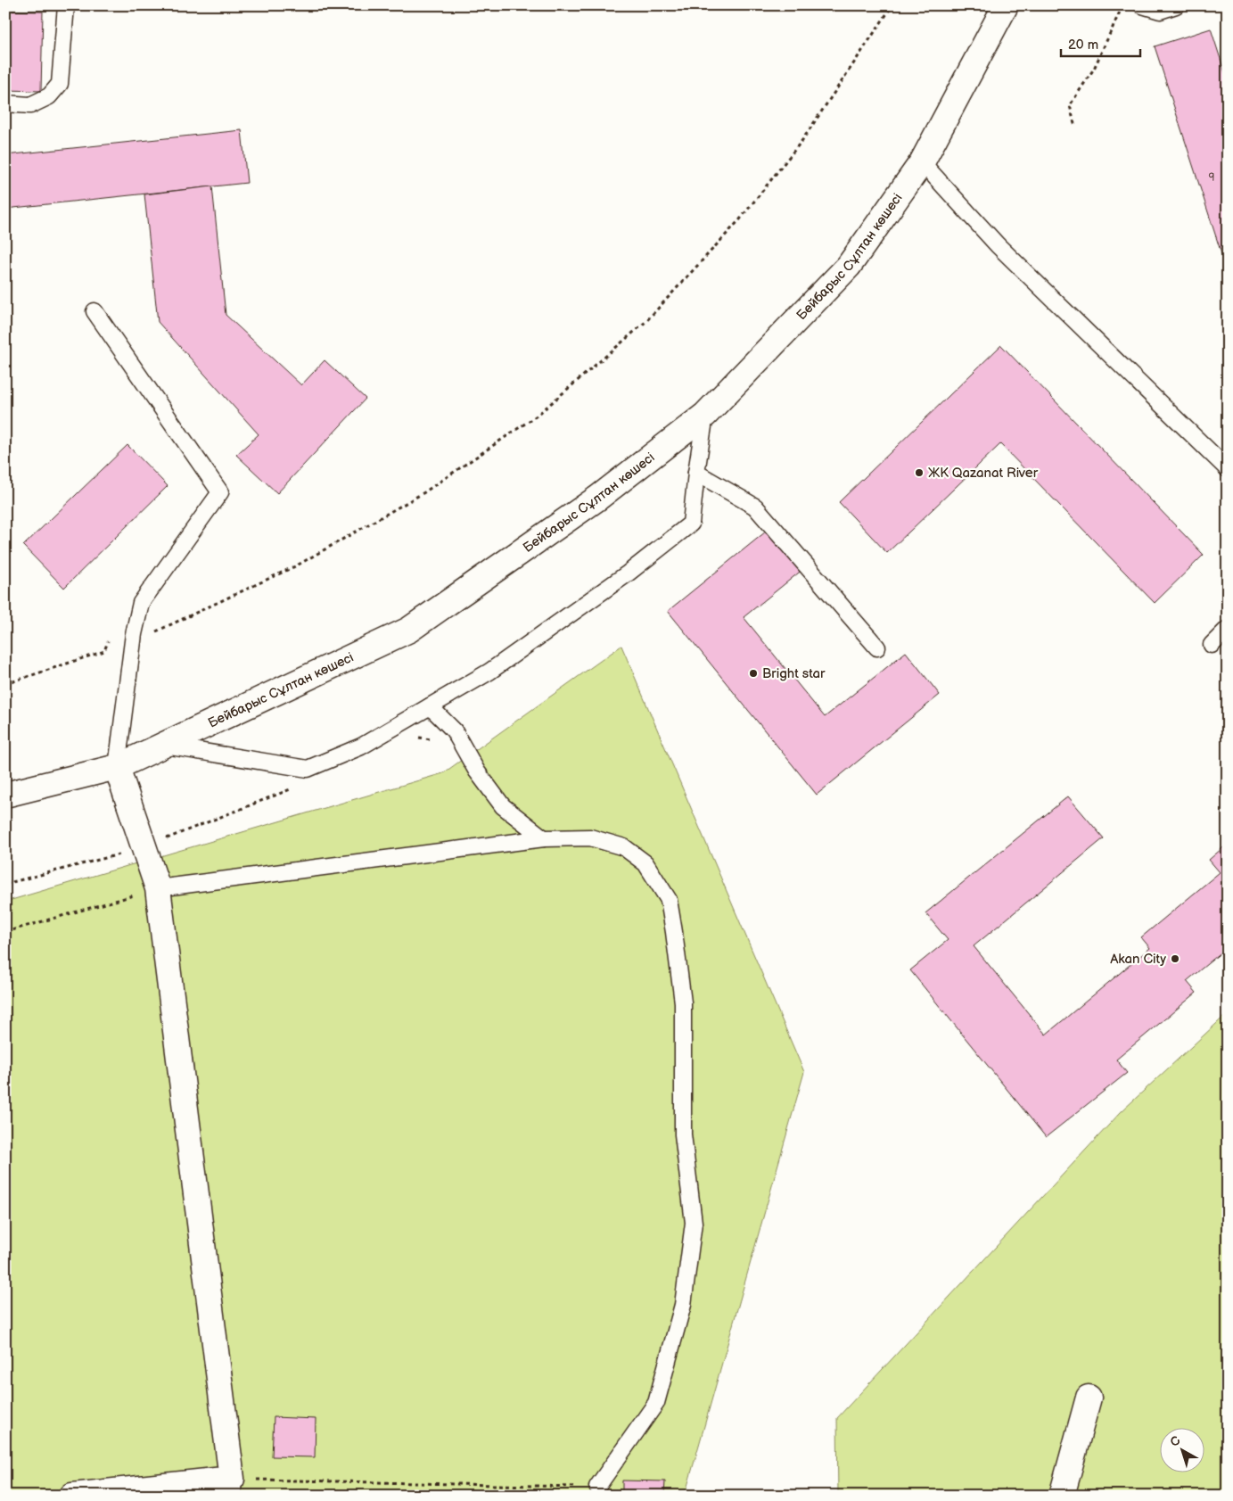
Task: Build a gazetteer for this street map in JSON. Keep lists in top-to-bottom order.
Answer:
{
  "streets": {
    "street": ["Бейбарыс Сұлтан көшесі"]
  },
  "places": ["ЖК Qazanat River", "Bright star", "Akan City"],
  "house_numbers": ["9"],
  "scale_bar": "20 m",
  "north": "top left"
}
